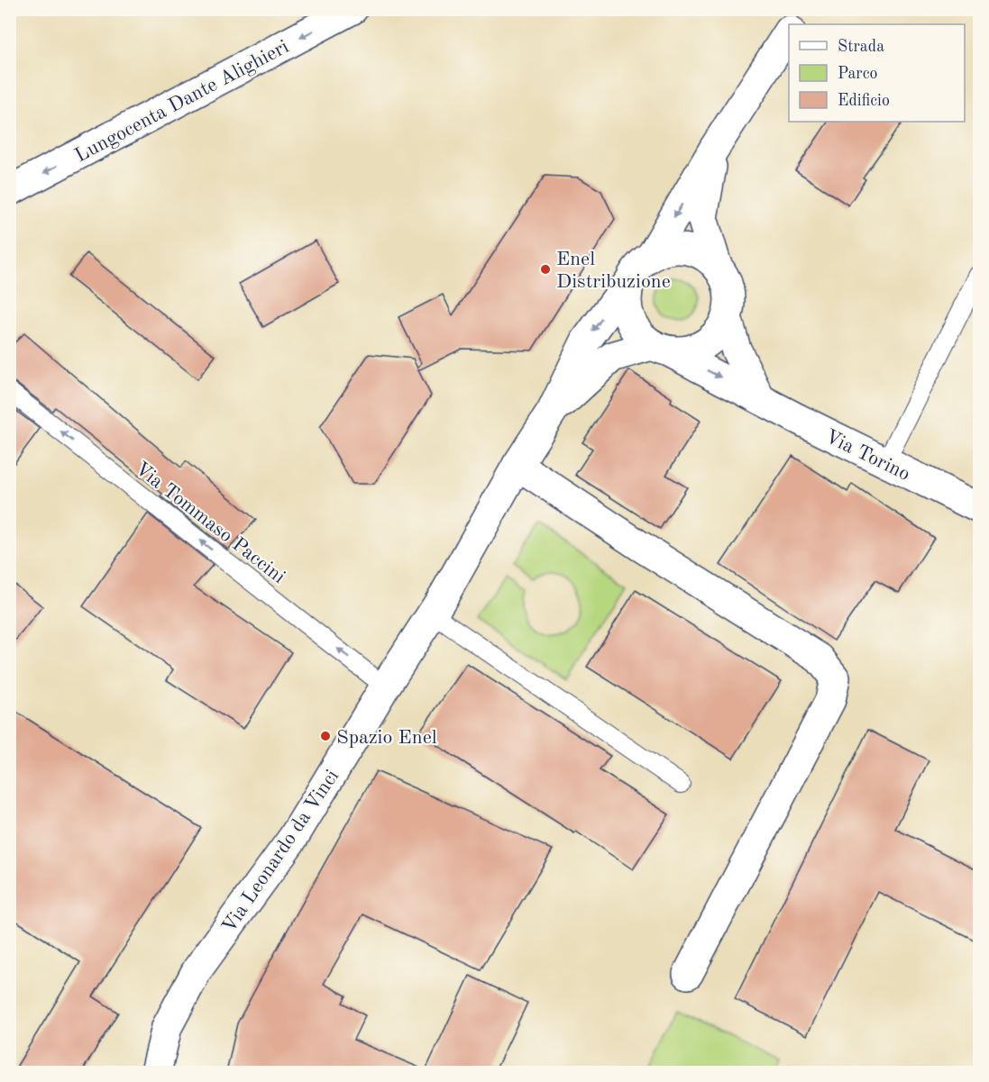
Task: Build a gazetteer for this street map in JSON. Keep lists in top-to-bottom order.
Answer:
{
  "streets": {
    "main road": ["Lungocenta Dante Alighieri", "Via Torino", "Via Leonardo da Vinci"],
    "lane": ["Via Tommaso Paccini"]
  },
  "crossings": [
    ["Via Torino", "Via Leonardo da Vinci"],
    ["Via Tommaso Paccini", "Via Leonardo da Vinci"]
  ],
  "one_way": ["Lungocenta Dante Alighieri", "Via Tommaso Paccini"],
  "places": ["Enel Distribuzione", "Spazio Enel"],
  "legend": ["Strada", "Parco", "Edificio"]
}
